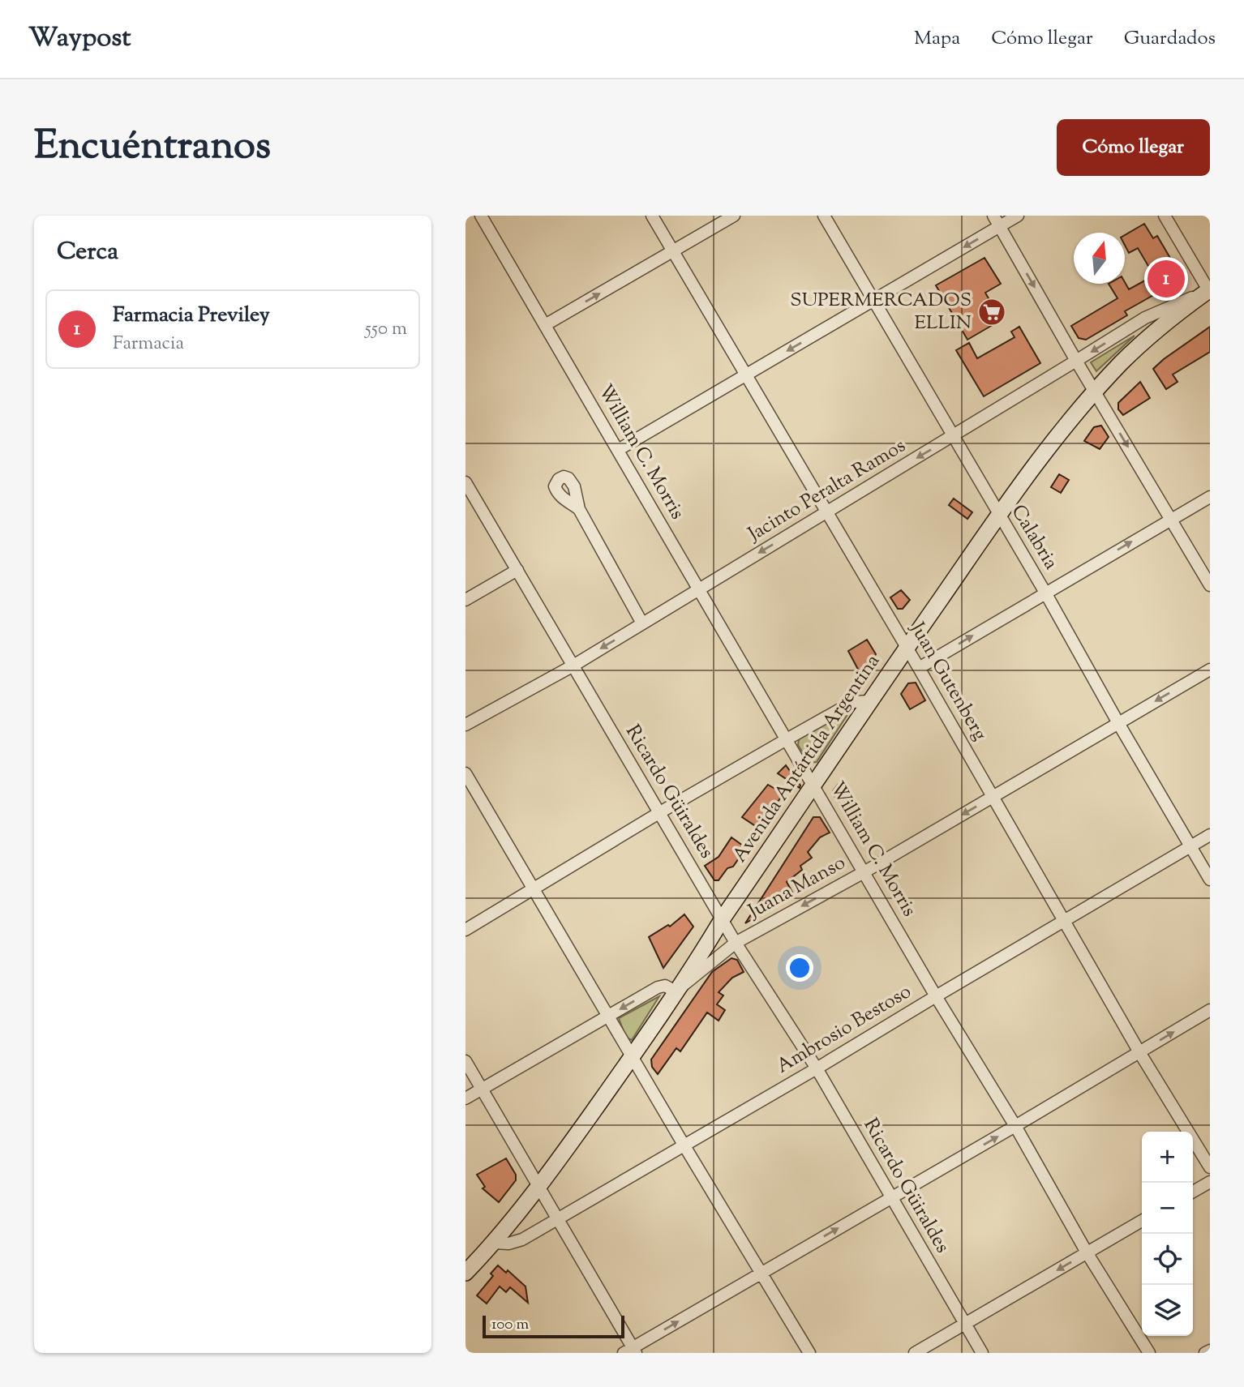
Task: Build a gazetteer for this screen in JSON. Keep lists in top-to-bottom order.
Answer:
{
  "streets": {
    "main road": ["Avenida Antártida Argentina"],
    "street": [
      "William C. Morris",
      "Jacinto Peralta Ramos",
      "Calabria",
      "Juan Gutenberg",
      "Ricardo Güiraldes",
      "Juana Manso",
      "Ambrosio Bestoso"
    ]
  },
  "crossings": [
    ["William C. Morris", "Jacinto Peralta Ramos"],
    ["William C. Morris", "Avenida Antártida Argentina"],
    ["William C. Morris", "Juana Manso"],
    ["William C. Morris", "Ambrosio Bestoso"],
    ["Jacinto Peralta Ramos", "Calabria"],
    ["Jacinto Peralta Ramos", "Juan Gutenberg"],
    ["Jacinto Peralta Ramos", "Avenida Antártida Argentina"],
    ["Jacinto Peralta Ramos", "Ricardo Güiraldes"],
    ["Calabria", "Avenida Antártida Argentina"],
    ["Calabria", "Juana Manso"],
    ["Calabria", "Ambrosio Bestoso"],
    ["Juan Gutenberg", "Avenida Antártida Argentina"],
    ["Juan Gutenberg", "Juana Manso"],
    ["Juan Gutenberg", "Ambrosio Bestoso"],
    ["Avenida Antártida Argentina", "Ricardo Güiraldes"],
    ["Avenida Antártida Argentina", "Juana Manso"],
    ["Avenida Antártida Argentina", "Ambrosio Bestoso"],
    ["Ricardo Güiraldes", "Juana Manso"],
    ["Ricardo Güiraldes", "Ambrosio Bestoso"]
  ],
  "one_way": ["Jacinto Peralta Ramos", "Juana Manso"],
  "places": {
    "supermarket": ["SUPERMERCADOS ELLIN"]
  },
  "scale_bar": "100 m",
  "north": "top",
  "page": {
    "header": "Waypost",
    "nav": ["Mapa", "Cómo llegar", "Guardados"],
    "title": "Encuéntranos",
    "buttons": "Cómo llegar",
    "heading": "Cerca",
    "pins": "1",
    "list": [
      {
        "mark": "1",
        "name": "Farmacia Previley",
        "note": "Farmacia",
        "value": "550 m"
      }
    ],
    "map_buttons": ["+", "−"],
    "scale": "100 m"
  }
}
